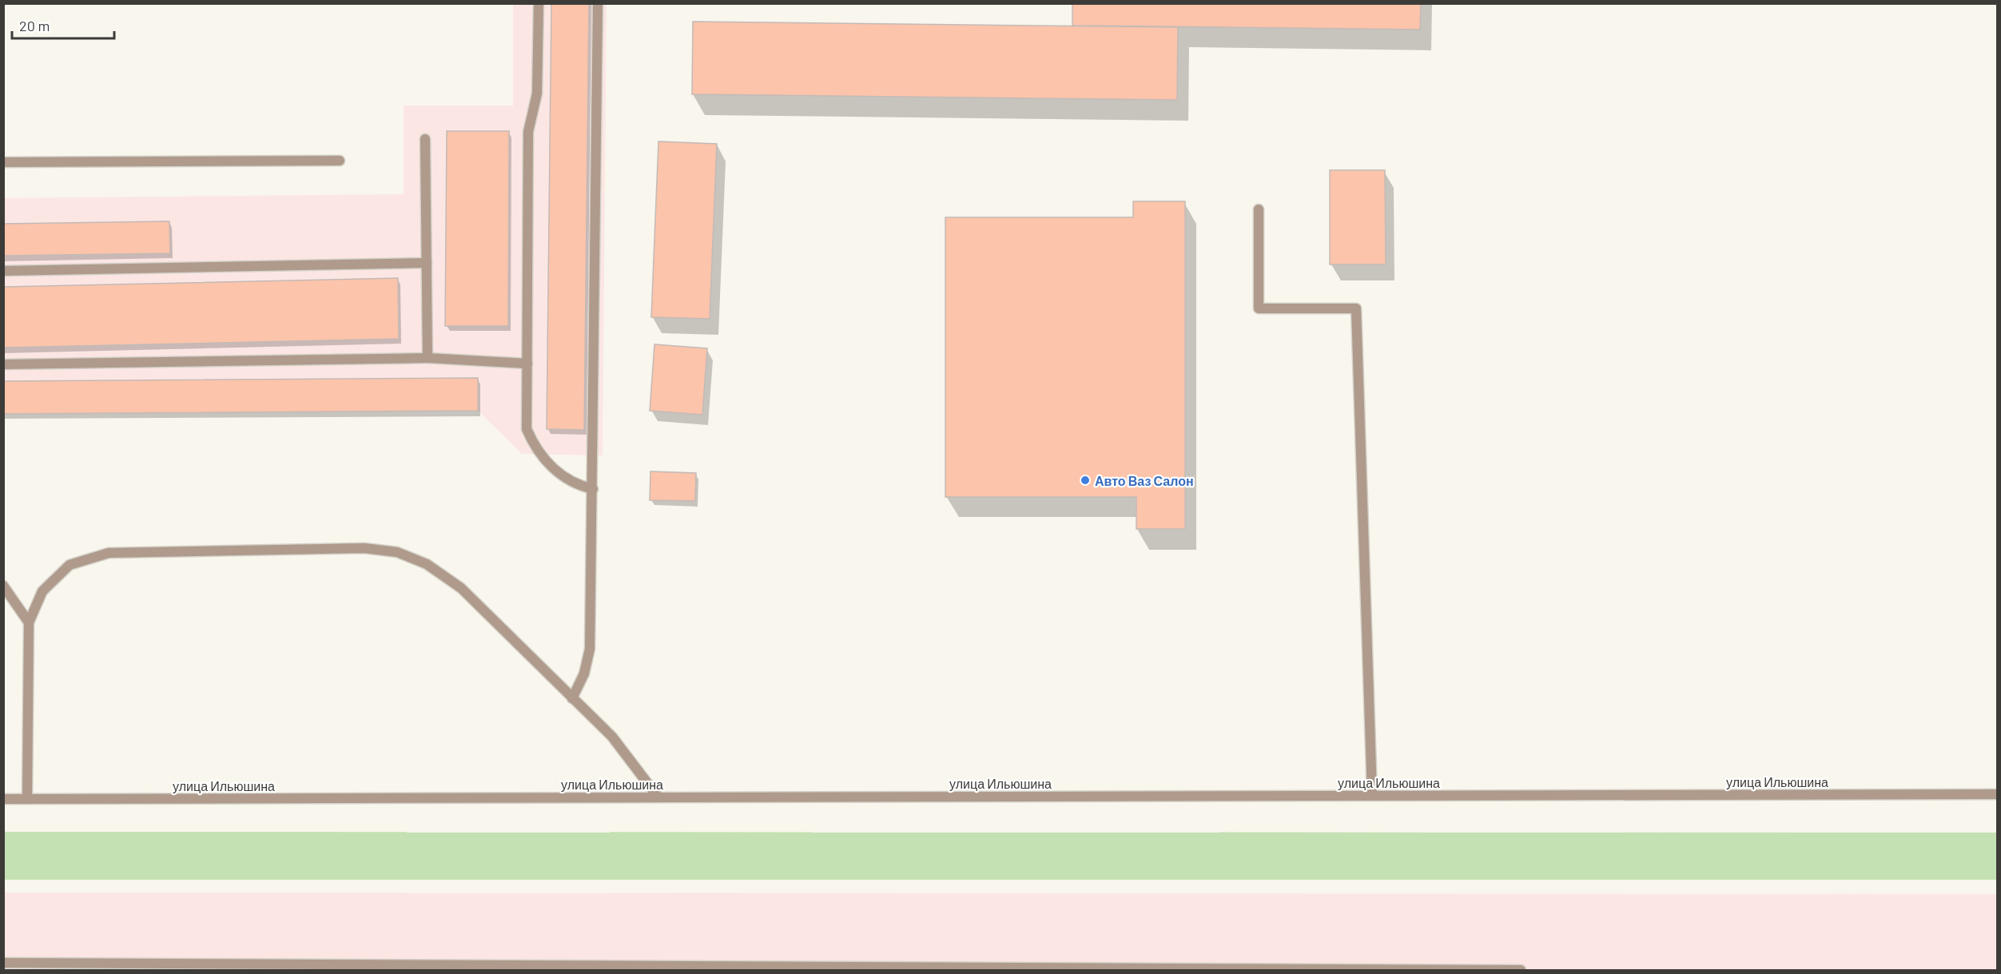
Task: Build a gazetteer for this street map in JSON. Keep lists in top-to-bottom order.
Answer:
{
  "streets": {
    "street": ["улица Ильюшина"]
  },
  "places": ["Авто Ваз Салон"],
  "scale_bar": "20 m"
}
